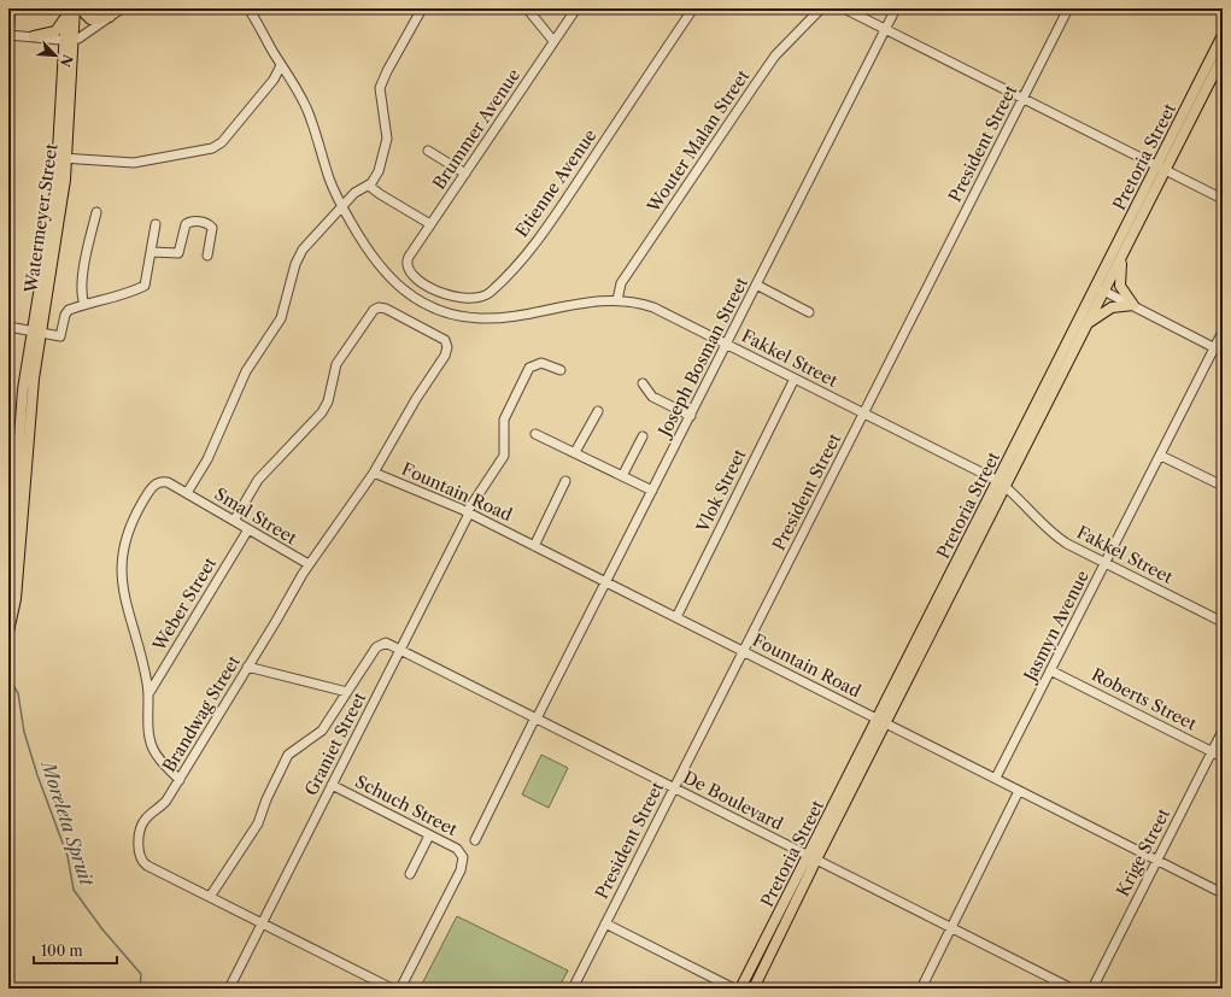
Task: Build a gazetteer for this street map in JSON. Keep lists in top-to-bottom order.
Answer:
{
  "streets": {
    "main road": ["Pretoria Street", "Watermeyer Street"],
    "street": [
      "Brummer Avenue",
      "Wouter Malan Street",
      "President Street",
      "Etienne Avenue",
      "Joseph Bosman Street",
      "Fakkel Street",
      "Vlok Street",
      "Fountain Road",
      "Smal Street",
      "Weber Street",
      "Jasmyn Avenue",
      "Roberts Street",
      "Brandwag Street",
      "Graniet Street",
      "De Boulevard",
      "Schuch Street",
      "Krige Street"
    ]
  },
  "crossings": [
    ["Brummer Avenue", "Etienne Avenue"],
    ["Wouter Malan Street", "Fakkel Street"],
    ["President Street", "Fakkel Street"],
    ["President Street", "Fountain Road"],
    ["President Street", "De Boulevard"],
    ["Pretoria Street", "Fakkel Street"],
    ["Pretoria Street", "Fountain Road"],
    ["Pretoria Street", "De Boulevard"],
    ["Joseph Bosman Street", "Fakkel Street"],
    ["Joseph Bosman Street", "Fountain Road"],
    ["Joseph Bosman Street", "De Boulevard"],
    ["Fakkel Street", "Vlok Street"],
    ["Fakkel Street", "Jasmyn Avenue"],
    ["Vlok Street", "Fountain Road"],
    ["Fountain Road", "Jasmyn Avenue"],
    ["Fountain Road", "Brandwag Street"],
    ["Fountain Road", "Graniet Street"],
    ["Fountain Road", "Krige Street"],
    ["Smal Street", "Weber Street"],
    ["Smal Street", "Brandwag Street"],
    ["Jasmyn Avenue", "Roberts Street"],
    ["Roberts Street", "Krige Street"],
    ["Brandwag Street", "Graniet Street"],
    ["Graniet Street", "De Boulevard"],
    ["Graniet Street", "Schuch Street"]
  ],
  "water": ["Moreleta Spruit"],
  "scale_bar": "100 m",
  "north": "bottom right"
}
